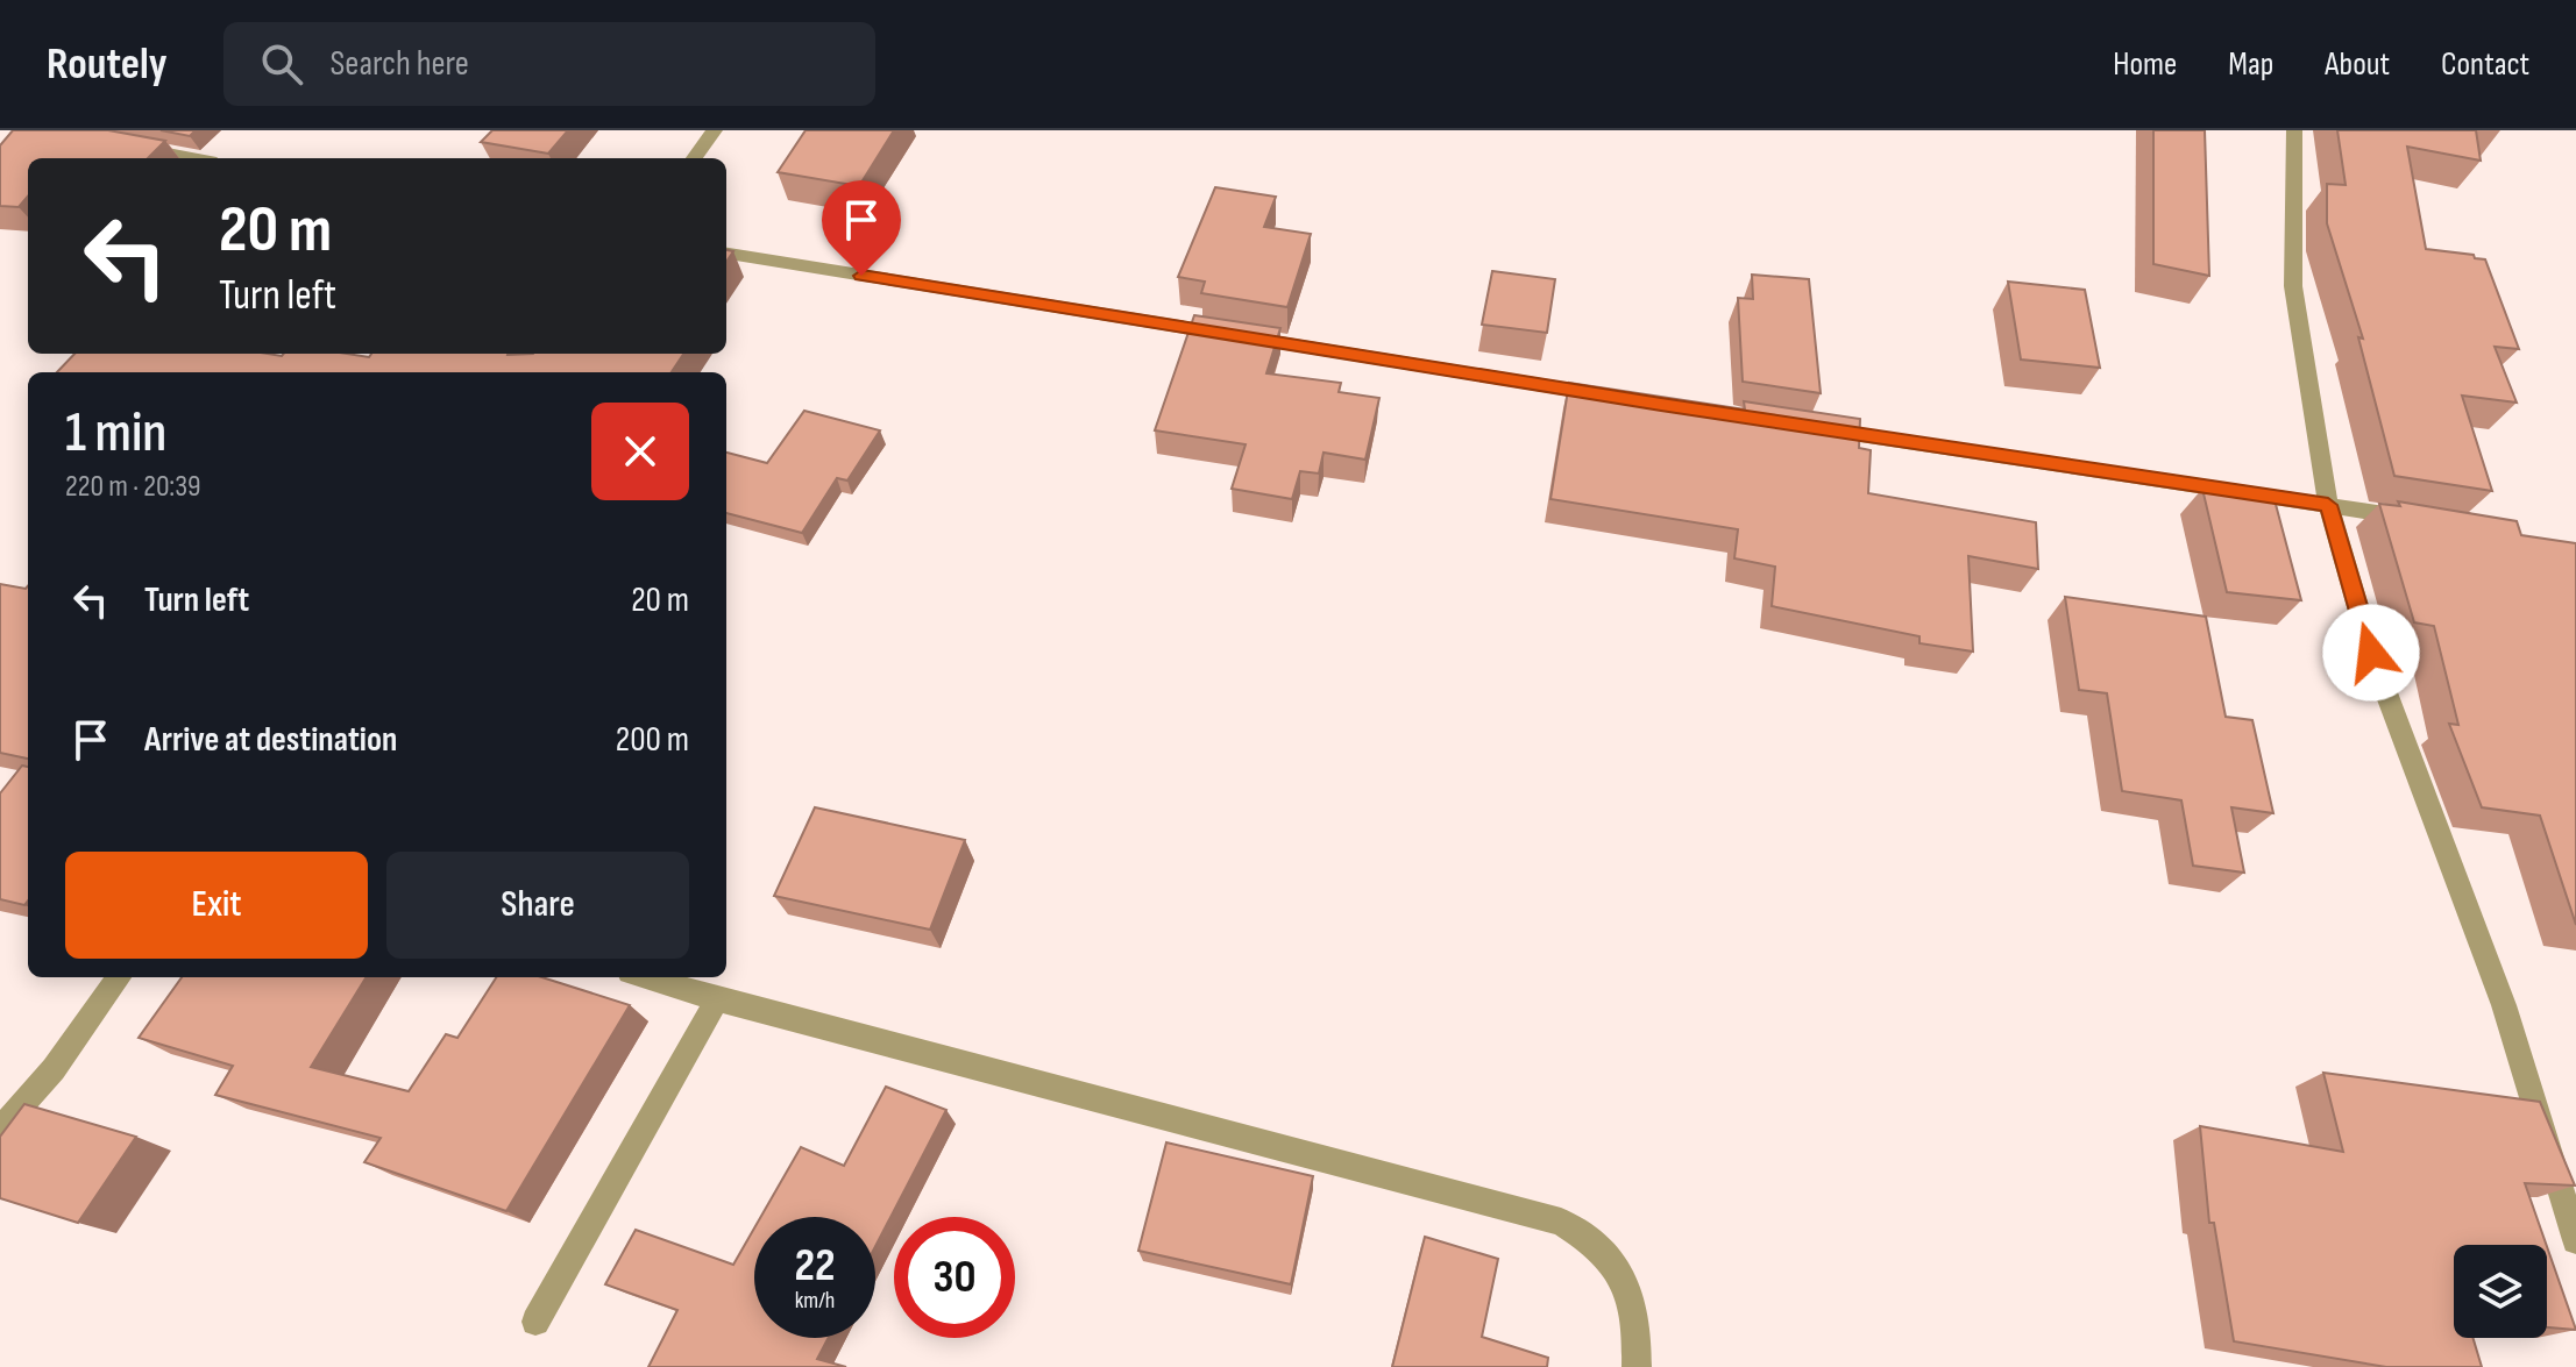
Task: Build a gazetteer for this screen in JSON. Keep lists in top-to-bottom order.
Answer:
{
  "page": {
    "header": "Routely",
    "search": "Search here",
    "nav": [
      "Home",
      "Map",
      "About",
      "Contact"
    ],
    "turn": ["20 m", "Turn left"],
    "heading": ["1 min", "220 m · 20:39"],
    "list": [
      {
        "name": "Turn left",
        "value": "20 m"
      },
      {
        "name": "Arrive at destination",
        "value": "200 m"
      }
    ],
    "buttons": ["Exit", "Share"],
    "speed": "22 km/h",
    "limit": "30"
  }
}
